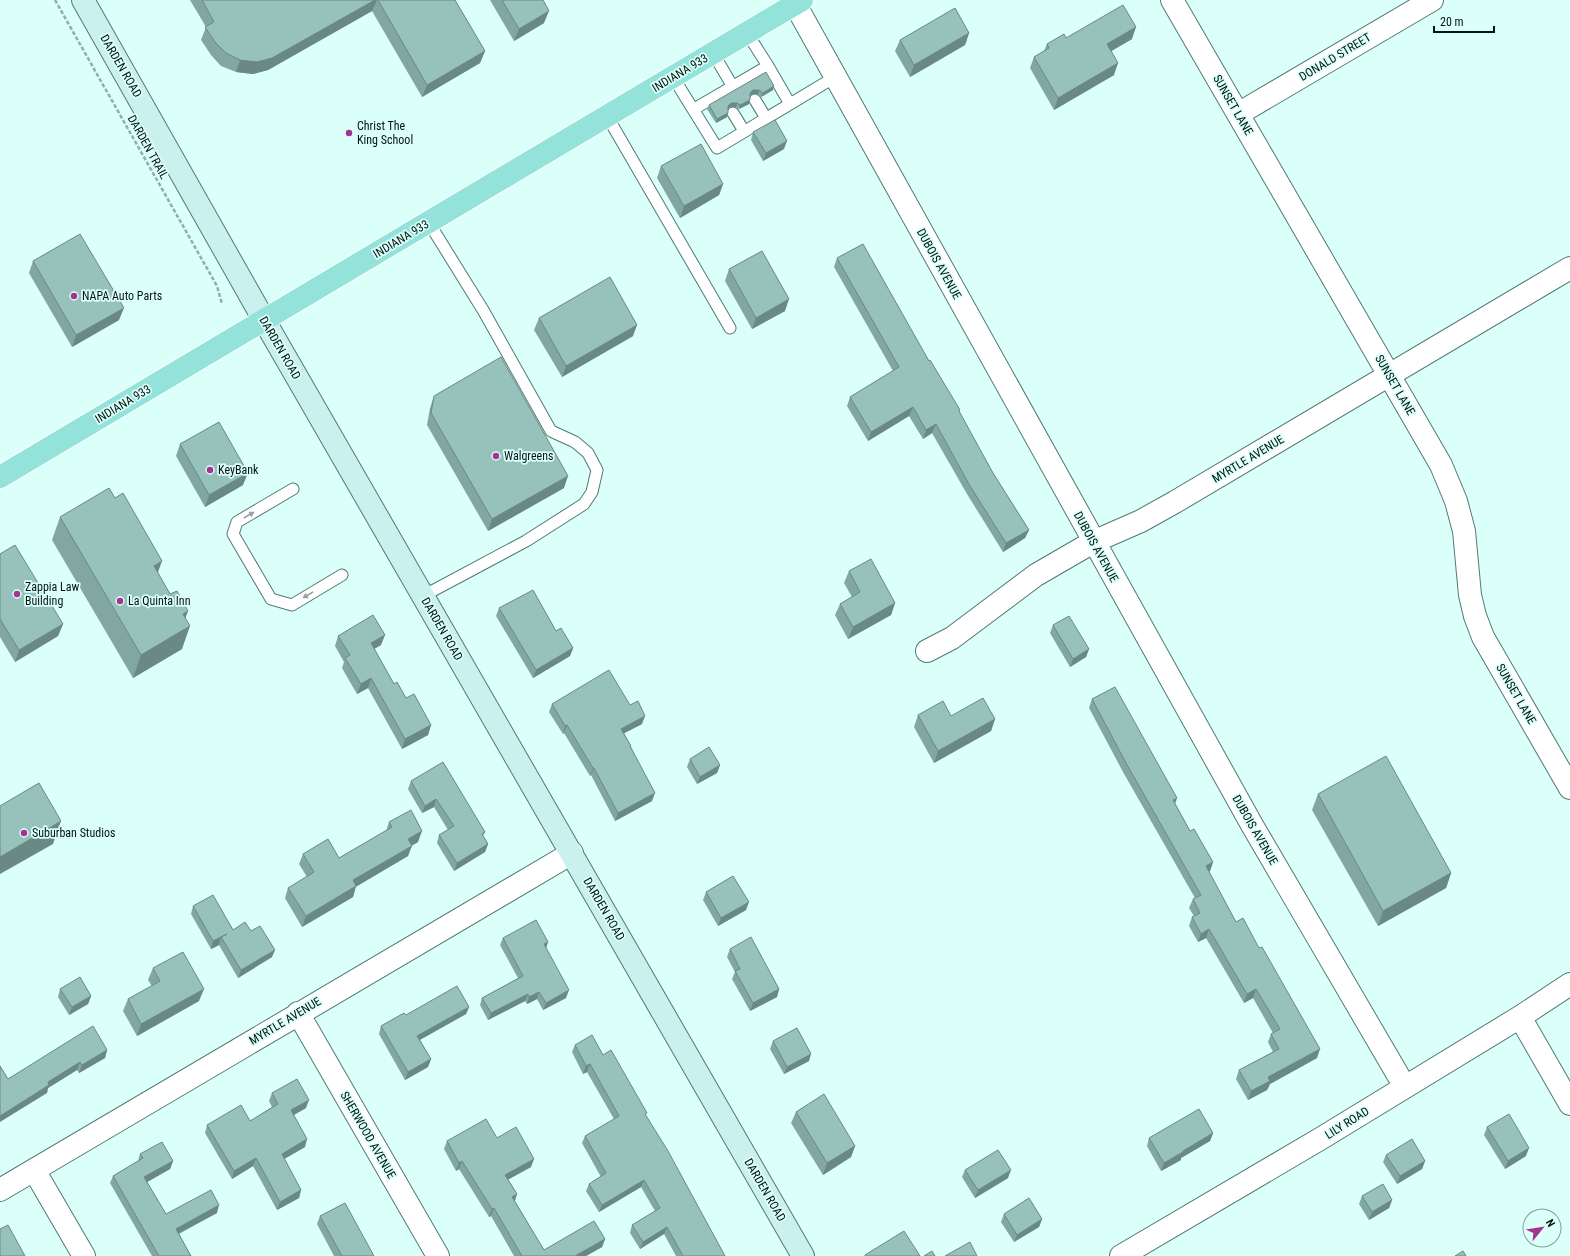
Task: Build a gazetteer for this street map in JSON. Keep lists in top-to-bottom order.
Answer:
{
  "streets": {
    "main road": ["INDIANA 933"],
    "street": [
      "DONALD STREET",
      "DARDEN ROAD",
      "SUNSET LANE",
      "DUBOIS AVENUE",
      "MYRTLE AVENUE",
      "LILY ROAD",
      "SHERWOOD AVENUE"
    ],
    "path": ["DARDEN TRAIL"]
  },
  "crossings": [
    ["DONALD STREET", "SUNSET LANE"],
    ["DARDEN ROAD", "INDIANA 933"],
    ["DARDEN ROAD", "MYRTLE AVENUE"],
    ["INDIANA 933", "DUBOIS AVENUE"],
    ["SUNSET LANE", "MYRTLE AVENUE"],
    ["DUBOIS AVENUE", "MYRTLE AVENUE"],
    ["DUBOIS AVENUE", "LILY ROAD"],
    ["MYRTLE AVENUE", "SHERWOOD AVENUE"]
  ],
  "places": [
    "Christ The King School",
    "NAPA Auto Parts",
    "Walgreens",
    "KeyBank",
    "Zappia Law Building",
    "La Quinta Inn",
    "Suburban Studios"
  ],
  "scale_bar": "20 m",
  "north": "top right"
}
